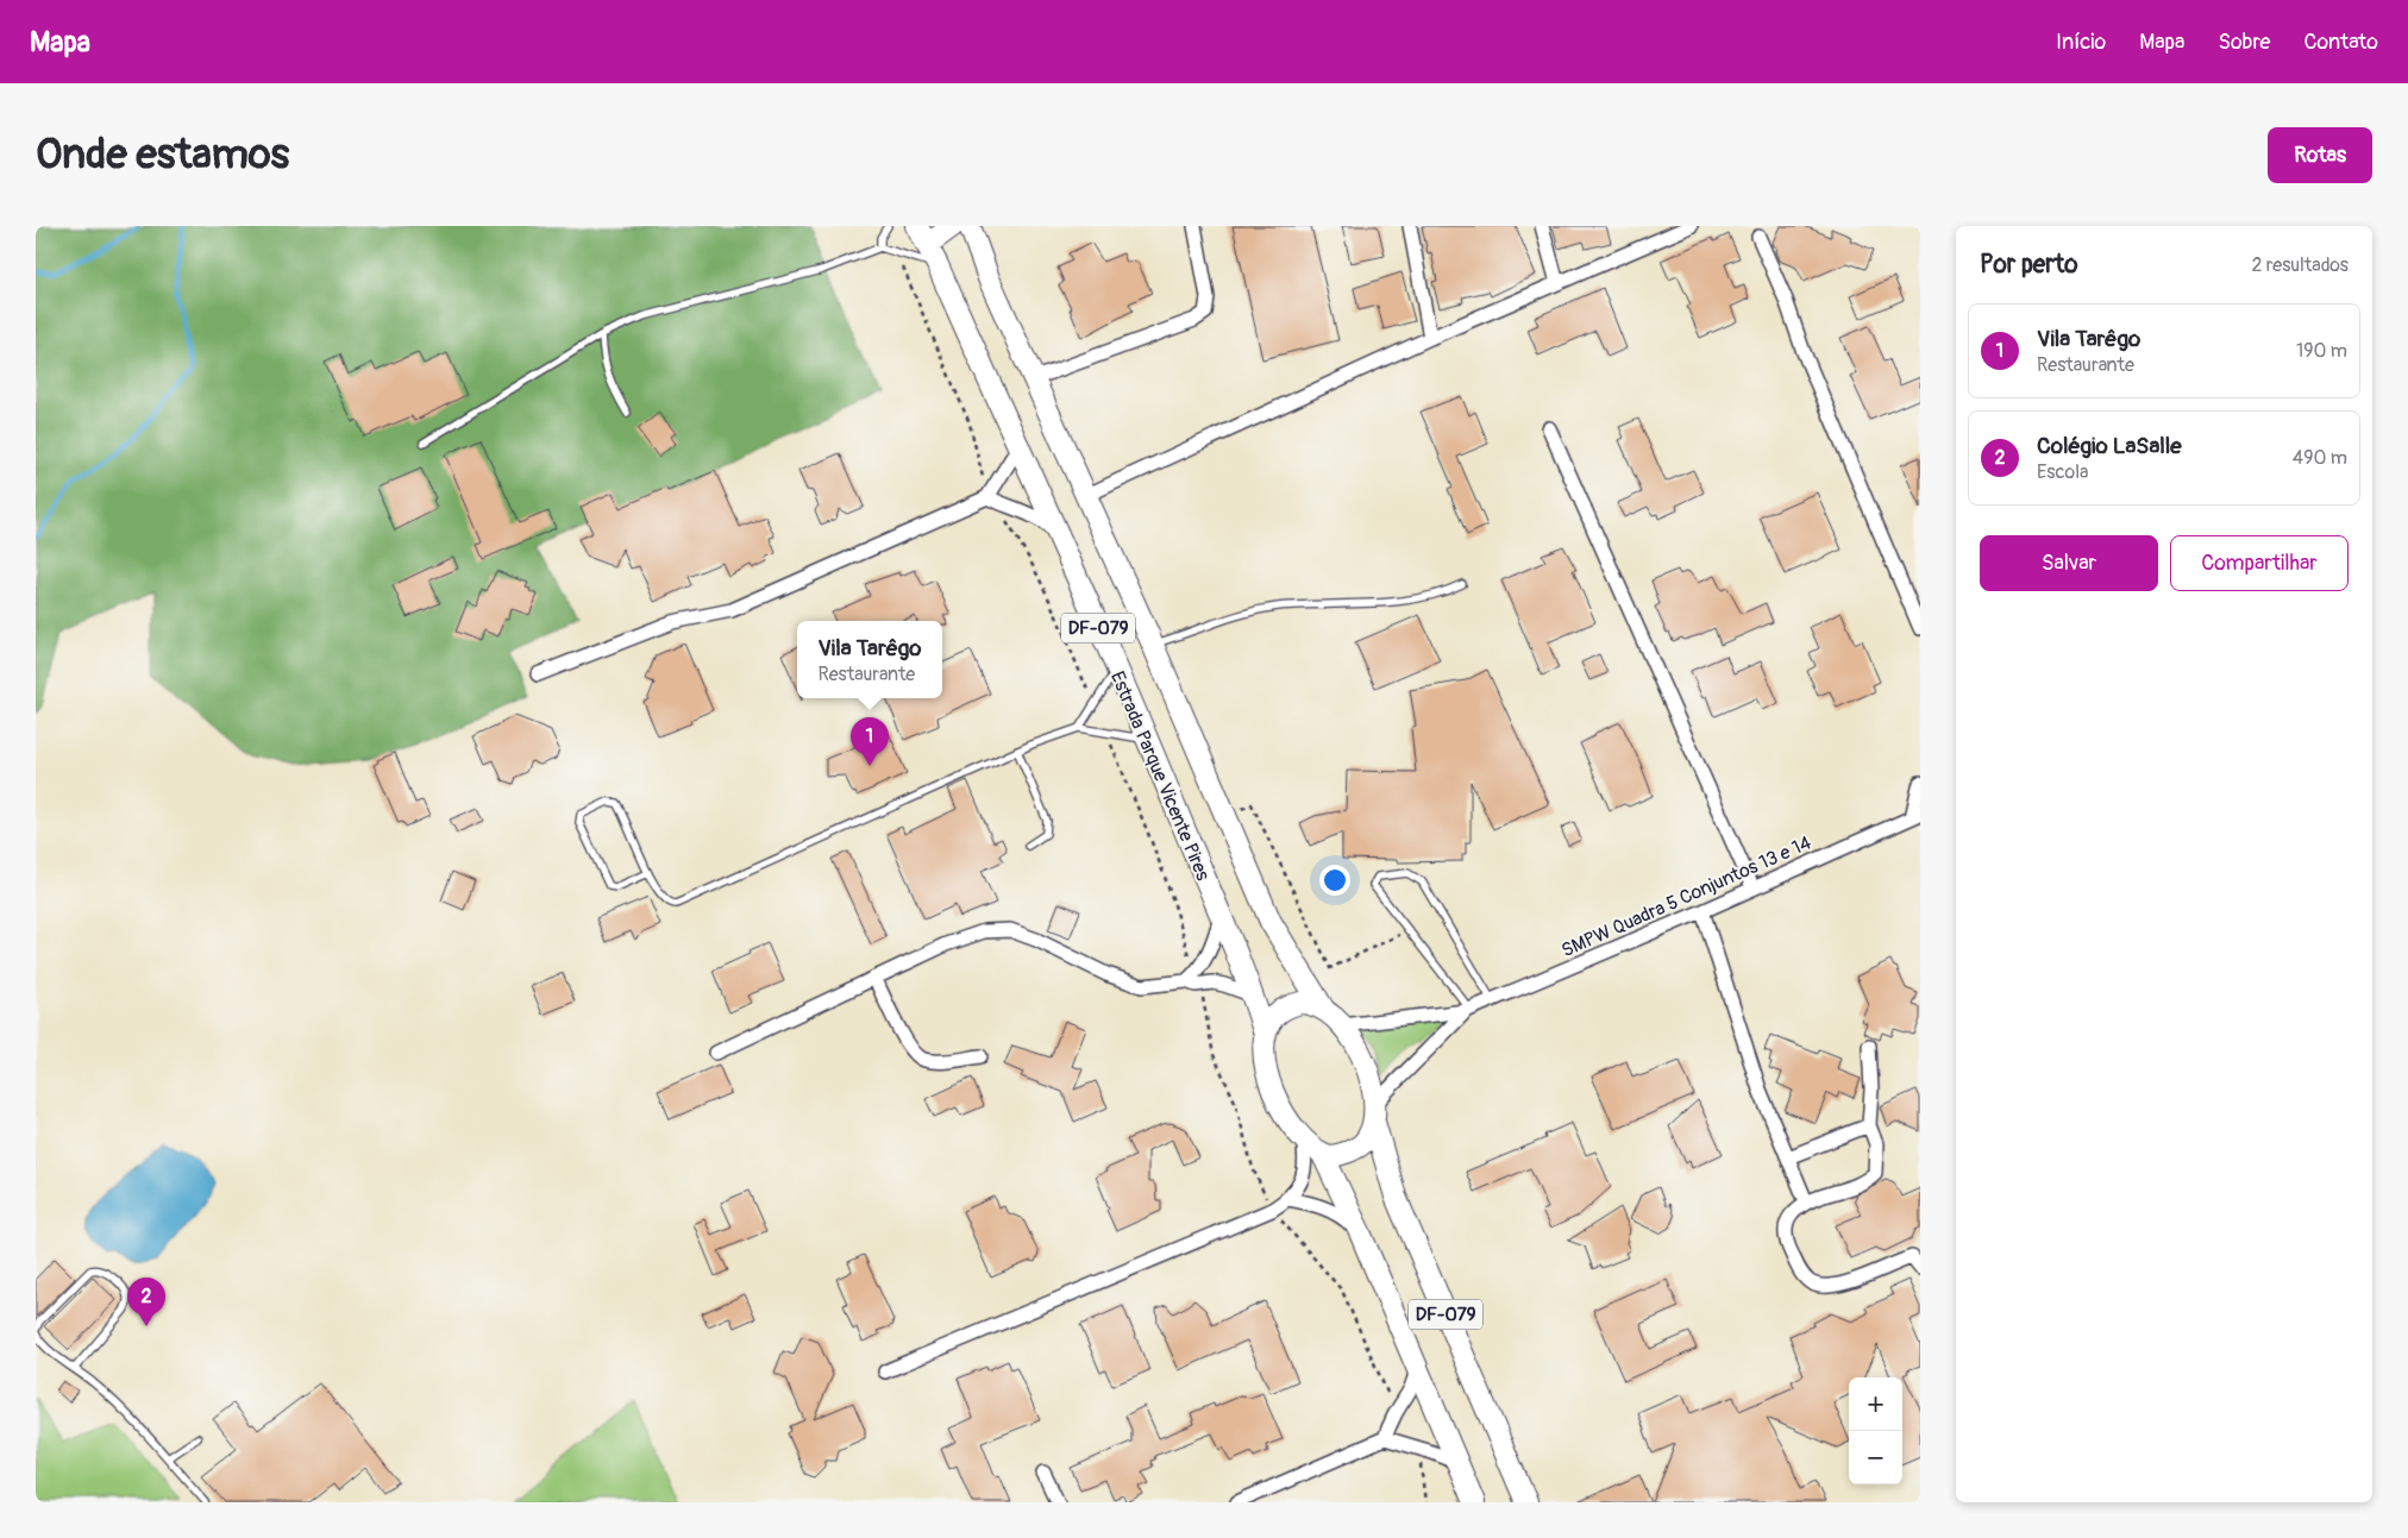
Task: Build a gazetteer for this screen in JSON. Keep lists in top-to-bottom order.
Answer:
{
  "streets": {
    "main road": ["DF-079", "Estrada Parque Vicente Pires"],
    "street": ["SMPW Quadra 5 Conjuntos 13 e 14"]
  },
  "crossings": [
    ["DF-079", "Estrada Parque Vicente Pires"],
    ["DF-079", "SMPW Quadra 5 Conjuntos 13 e 14"],
    ["Estrada Parque Vicente Pires", "SMPW Quadra 5 Conjuntos 13 e 14"]
  ],
  "page": {
    "header": "Mapa",
    "nav": [
      "Início",
      "Mapa",
      "Sobre",
      "Contato"
    ],
    "buttons": [
      "Rotas",
      ["Salvar", "Compartilhar"]
    ],
    "title": "Onde estamos",
    "heading": ["Por perto", "2 resultados"],
    "list": [
      {
        "mark": "1",
        "name": "Vila Tarêgo",
        "note": "Restaurante",
        "value": "190 m"
      },
      {
        "mark": "2",
        "name": "Colégio LaSalle",
        "note": "Escola",
        "value": "490 m"
      }
    ],
    "popup": ["Vila Tarêgo", "Restaurante"],
    "pins": ["1", "2"],
    "map_buttons": ["+", "−"]
  }
}
